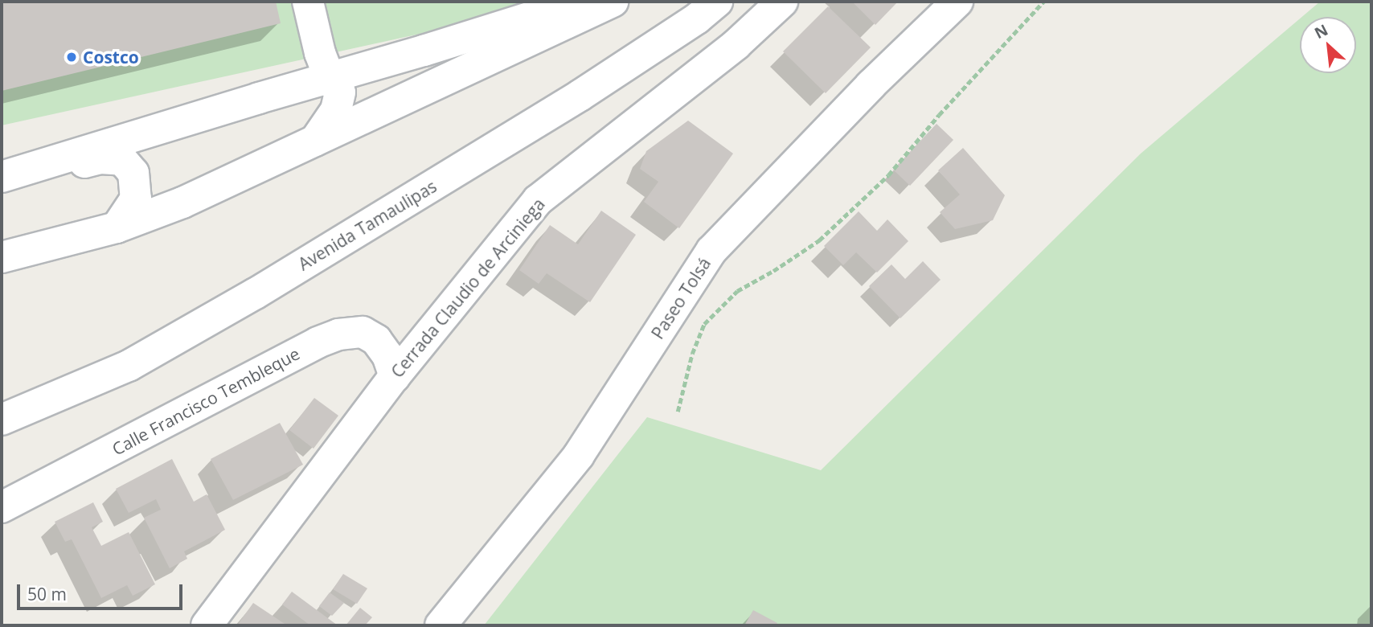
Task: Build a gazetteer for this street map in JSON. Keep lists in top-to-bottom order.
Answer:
{
  "streets": {
    "street": [
      "Avenida Tamaulipas",
      "Cerrada Claudio de Arciniega",
      "Paseo Tolsá",
      "Calle Francisco Tembleque"
    ]
  },
  "crossings": [
    ["Cerrada Claudio de Arciniega", "Calle Francisco Tembleque"]
  ],
  "places": ["Costco"],
  "scale_bar": "50 m",
  "north": "top left"
}
